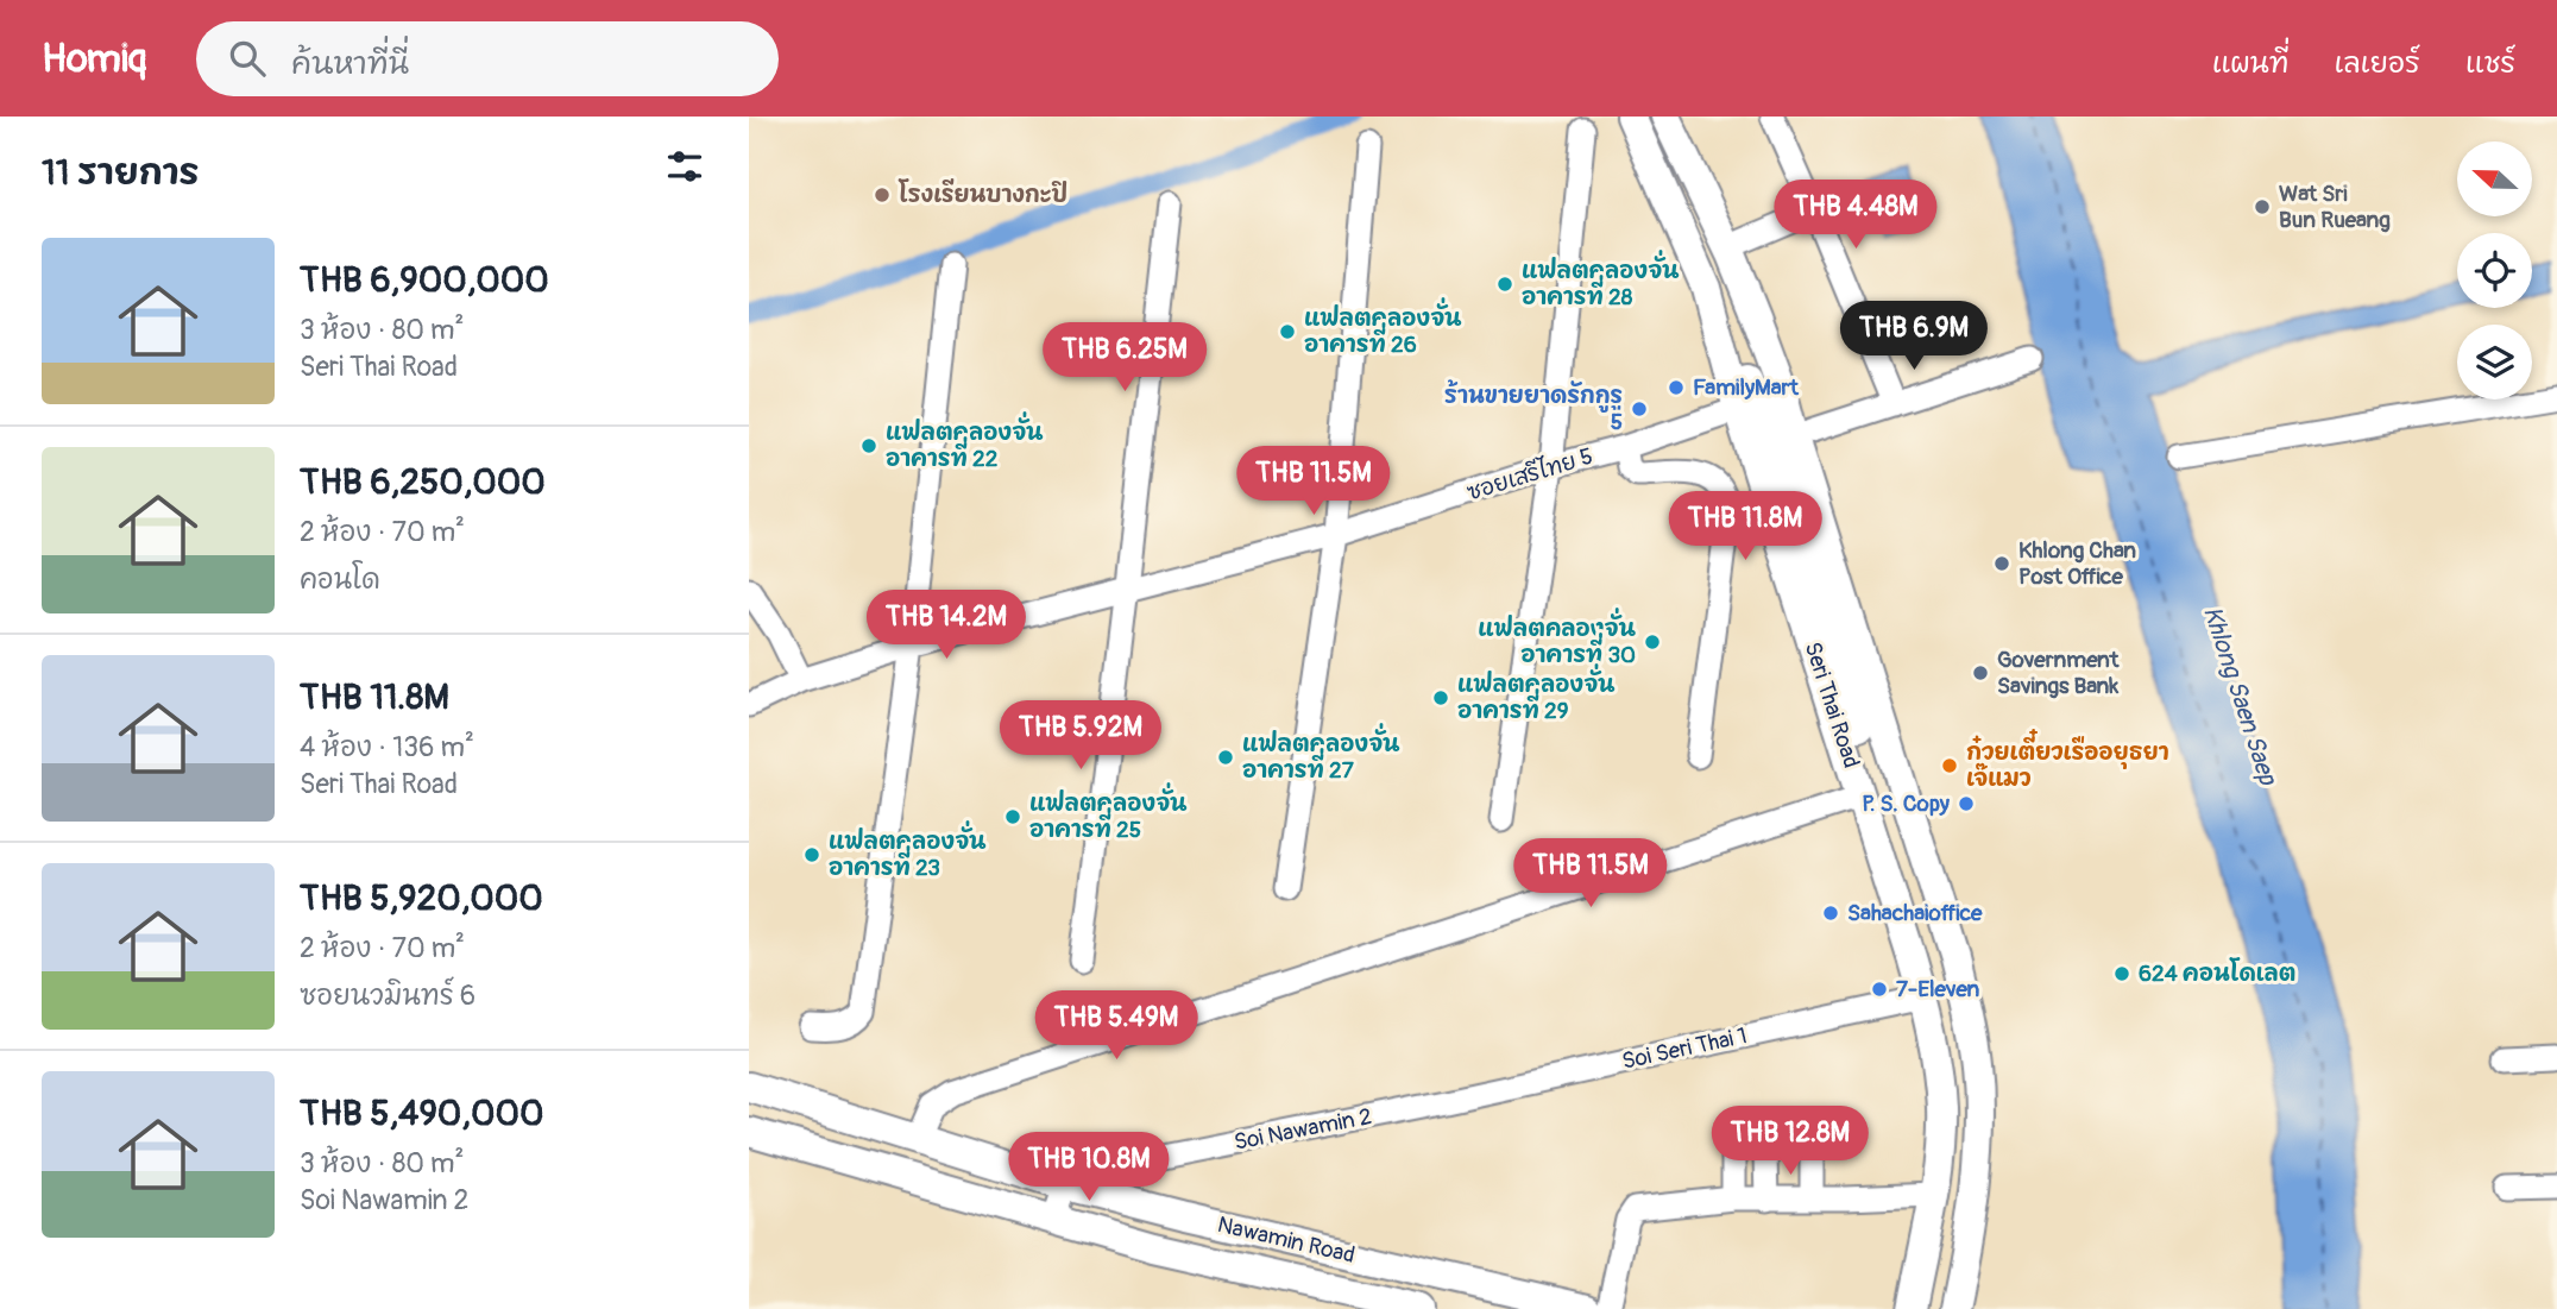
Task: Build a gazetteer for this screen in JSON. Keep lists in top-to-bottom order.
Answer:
{
  "streets": {
    "main road": ["Seri Thai Road", "Nawamin Road"],
    "street": ["ซอยเสรีไทย 5", "Soi Seri Thai 1", "Soi Nawamin 2"]
  },
  "crossings": [
    ["ซอยเสรีไทย 5", "Seri Thai Road"],
    ["Seri Thai Road", "Soi Seri Thai 1"],
    ["Soi Seri Thai 1", "Soi Nawamin 2"],
    ["Soi Nawamin 2", "Nawamin Road"]
  ],
  "water": ["Khlong Saen Saep"],
  "places": [
    "โรงเรียนบางกะปิ",
    "Wat Sri Bun Rueang",
    "แฟลตคลองจั่น อาคารที่ 28",
    "แฟลตคลองจั่น อาคารที่ 26",
    "FamilyMart",
    "ร้านขายยาดรักกูรู 5",
    "แฟลตคลองจั่น อาคารที่ 22",
    "Khlong Chan Post Office",
    "แฟลตคลองจั่น อาคารที่ 30",
    "Government Savings Bank",
    "แฟลตคลองจั่น อาคารที่ 29",
    "แฟลตคลองจั่น อาคารที่ 27",
    "ก๋วยเตี๋ยวเรืออยุธยา เจ๊แมว",
    "P. S. Copy",
    "แฟลตคลองจั่น อาคารที่ 25",
    "แฟลตคลองจั่น อาคารที่ 23",
    "Sahachaioffice",
    "624 คอนโดเลต",
    "7-Eleven"
  ],
  "north": "left",
  "page": {
    "header": "Homiq",
    "search": "ค้นหาที่นี่",
    "nav": ["แผนที่", "เลเยอร์", "แชร์"],
    "heading": "11 รายการ",
    "price": [
      "THB 4.48M",
      "THB 6.9M",
      "THB 6.25M",
      "THB 11.5M",
      "THB 11.8M",
      "THB 14.2M",
      "THB 5.92M",
      "THB 11.5M",
      "THB 5.49M",
      "THB 12.8M",
      "THB 10.8M"
    ],
    "list": [
      {
        "name": "THB 6,900,000",
        "note": "3 ห้อง · 80 m² · Seri Thai Road"
      },
      {
        "name": "THB 6,250,000",
        "note": "2 ห้อง · 70 m² · คอนโด"
      },
      {
        "name": "THB 11.8M",
        "note": "4 ห้อง · 136 m² · Seri Thai Road"
      },
      {
        "name": "THB 5,920,000",
        "note": "2 ห้อง · 70 m² · ซอยนวมินทร์ 6"
      },
      {
        "name": "THB 5,490,000",
        "note": "3 ห้อง · 80 m² · Soi Nawamin 2"
      }
    ]
  }
}
